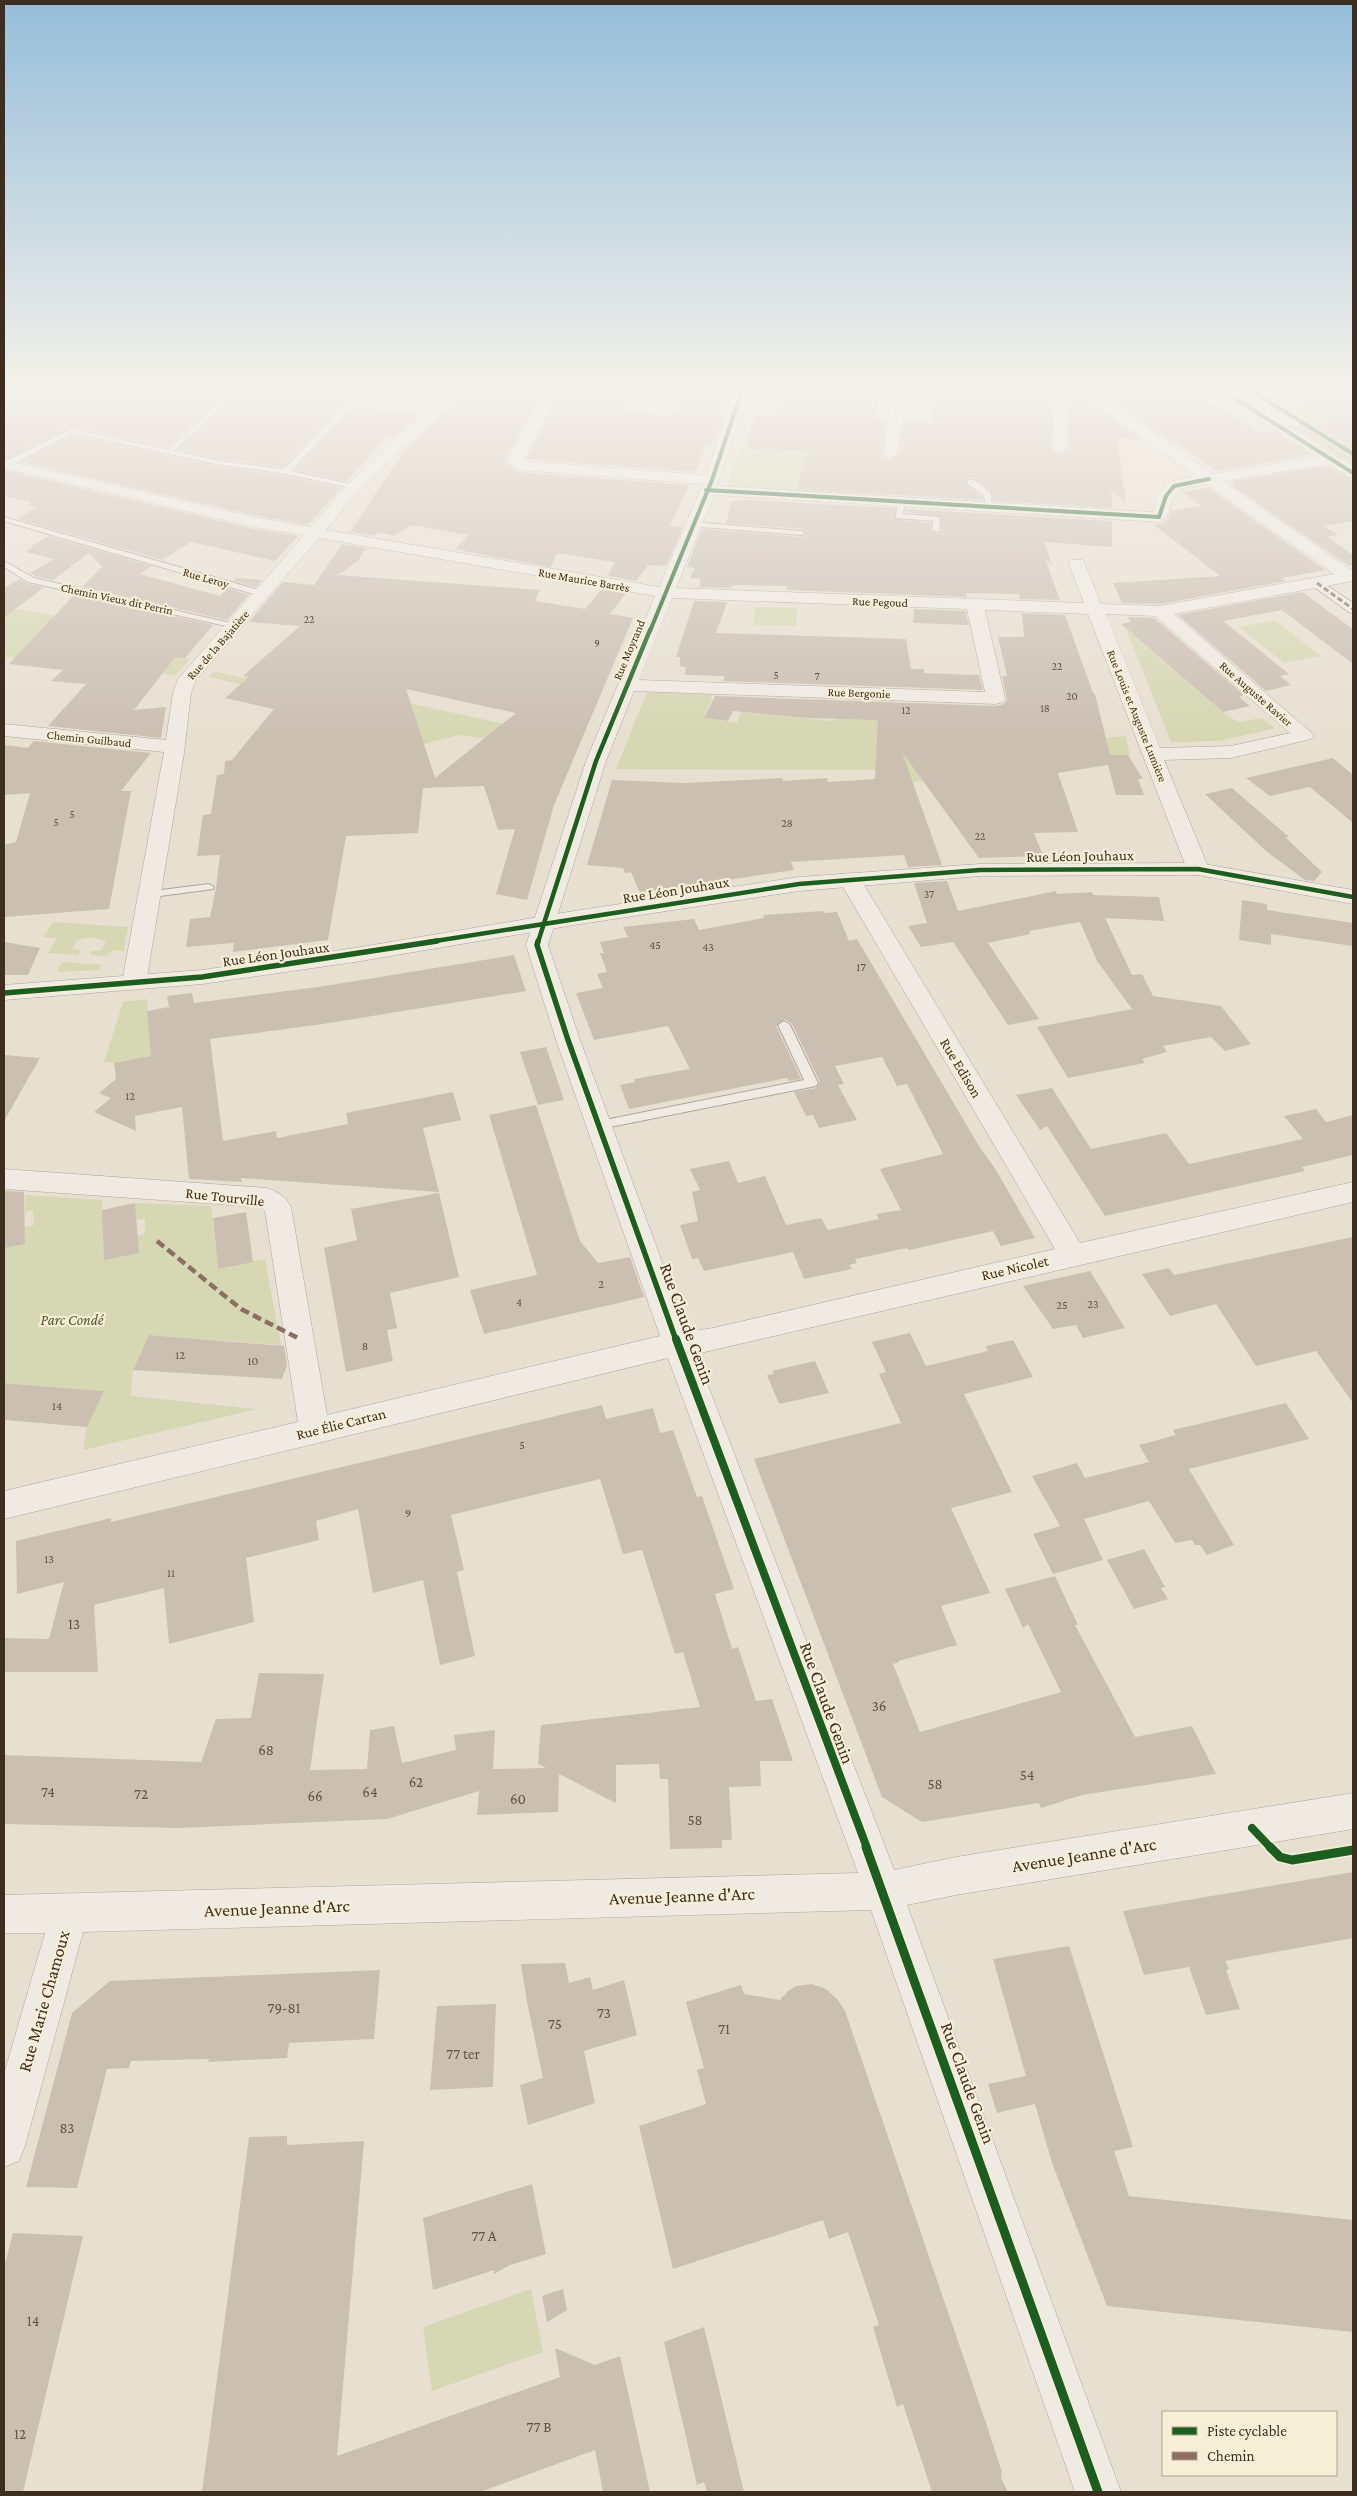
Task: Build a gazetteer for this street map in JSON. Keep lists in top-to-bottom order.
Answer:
{
  "streets": {
    "street": [
      "Rue Maurice Barrès",
      "Rue Pegoud",
      "Rue de la Bajatière",
      "Rue Moyrand",
      "Rue Bergonie",
      "Rue Auguste Ravier",
      "Rue Louis et Auguste Lumière",
      "Chemin Guilbaud",
      "Rue Léon Jouhaux",
      "Rue Edison",
      "Rue Tourville",
      "Rue Nicolet",
      "Rue Claude Genin",
      "Rue Élie Cartan",
      "Avenue Jeanne d'Arc",
      "Rue Marie Chamoux"
    ],
    "lane": ["Rue Leroy", "Chemin Vieux dit Perrin"]
  },
  "crossings": [
    ["Rue Leroy", "Rue de la Bajatière"],
    ["Rue Maurice Barrès", "Rue Pegoud"],
    ["Rue Maurice Barrès", "Rue de la Bajatière"],
    ["Rue Maurice Barrès", "Rue Moyrand"],
    ["Chemin Vieux dit Perrin", "Rue de la Bajatière"],
    ["Rue Pegoud", "Rue Moyrand"],
    ["Rue Pegoud", "Rue Bergonie"],
    ["Rue Pegoud", "Rue Louis et Auguste Lumière"],
    ["Rue de la Bajatière", "Chemin Guilbaud"],
    ["Rue de la Bajatière", "Rue Léon Jouhaux"],
    ["Rue Moyrand", "Rue Bergonie"],
    ["Rue Moyrand", "Rue Léon Jouhaux"],
    ["Rue Moyrand", "Rue Claude Genin"],
    ["Rue Auguste Ravier", "Rue Louis et Auguste Lumière"],
    ["Rue Louis et Auguste Lumière", "Rue Léon Jouhaux"],
    ["Rue Léon Jouhaux", "Rue Edison"],
    ["Rue Léon Jouhaux", "Rue Claude Genin"],
    ["Rue Edison", "Rue Nicolet"],
    ["Rue Tourville", "Rue Élie Cartan"],
    ["Rue Nicolet", "Rue Claude Genin"],
    ["Rue Nicolet", "Rue Élie Cartan"],
    ["Rue Claude Genin", "Rue Élie Cartan"],
    ["Rue Claude Genin", "Avenue Jeanne d'Arc"],
    ["Avenue Jeanne d'Arc", "Rue Marie Chamoux"]
  ],
  "parks": ["Parc Condé"],
  "house_numbers": [
    "22",
    "9",
    "22",
    "5",
    "7",
    "20",
    "18",
    "12",
    "5",
    "5",
    "28",
    "22",
    "37",
    "45",
    "43",
    "17",
    "12",
    "2",
    "4",
    "23",
    "25",
    "8",
    "12",
    "10",
    "14",
    "5",
    "9",
    "13",
    "11",
    "13",
    "36",
    "68",
    "54",
    "62",
    "58",
    "74",
    "64",
    "72",
    "66",
    "60",
    "58",
    "79-81",
    "73",
    "75",
    "71",
    "77 ter",
    "83",
    "77 A",
    "14",
    "77 B",
    "12"
  ],
  "legend": ["Piste cyclable", "Chemin"]
}
